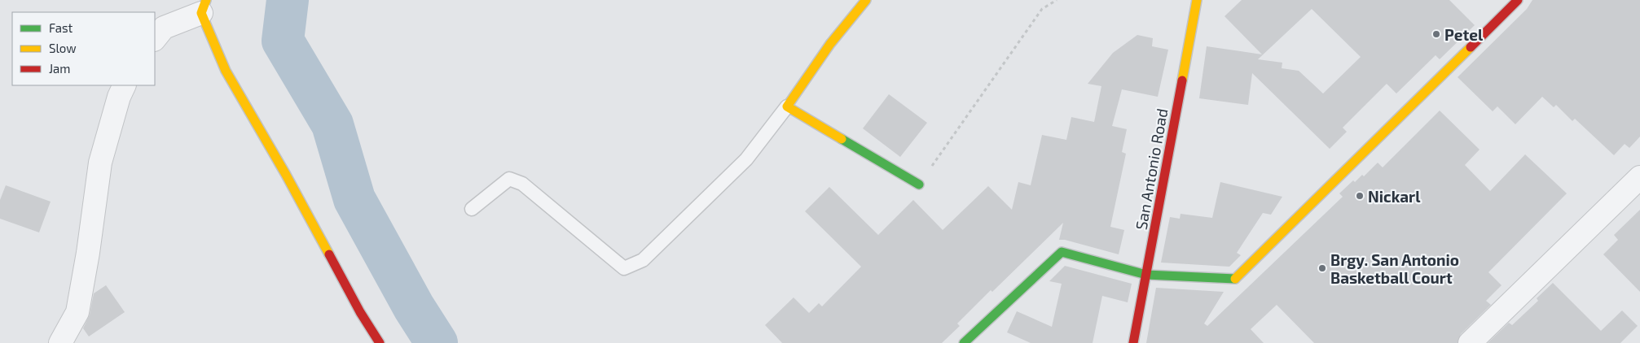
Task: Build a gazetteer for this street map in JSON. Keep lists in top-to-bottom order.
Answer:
{
  "streets": {
    "street": ["San Antonio Road"]
  },
  "places": ["Petel", "Nickarl", "Brgy. San Antonio Basketball Court"],
  "legend": ["Fast", "Slow", "Jam"]
}
